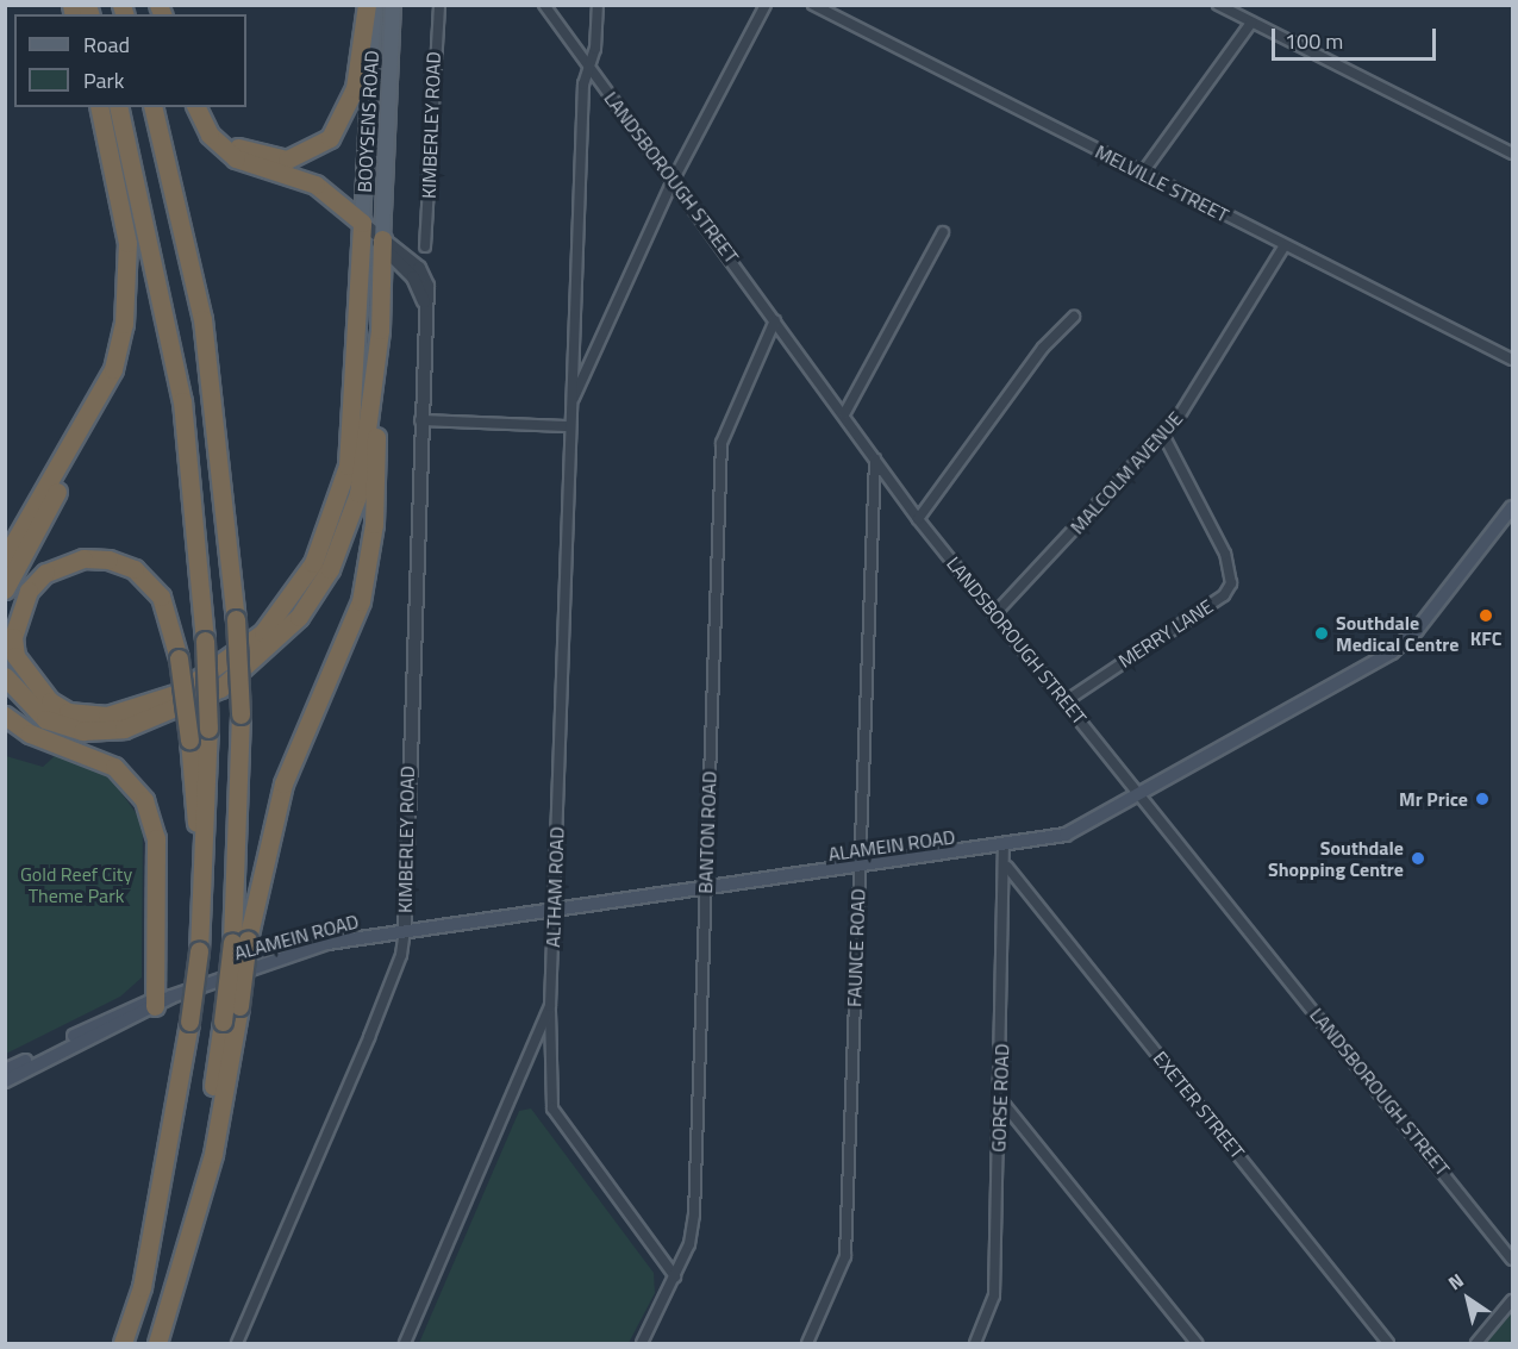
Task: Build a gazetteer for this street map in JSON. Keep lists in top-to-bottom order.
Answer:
{
  "streets": {
    "main road": ["BOOYSENS ROAD", "ALAMEIN ROAD"],
    "street": [
      "KIMBERLEY ROAD",
      "LANDSBOROUGH STREET",
      "MELVILLE STREET",
      "MALCOLM AVENUE",
      "MERRY LANE",
      "BANTON ROAD",
      "ALTHAM ROAD",
      "FAUNCE ROAD",
      "GORSE ROAD",
      "EXETER STREET"
    ]
  },
  "crossings": [
    ["BOOYSENS ROAD", "KIMBERLEY ROAD"],
    ["KIMBERLEY ROAD", "ALAMEIN ROAD"],
    ["LANDSBOROUGH STREET", "MALCOLM AVENUE"],
    ["LANDSBOROUGH STREET", "MERRY LANE"],
    ["LANDSBOROUGH STREET", "BANTON ROAD"],
    ["LANDSBOROUGH STREET", "ALAMEIN ROAD"],
    ["LANDSBOROUGH STREET", "ALTHAM ROAD"],
    ["LANDSBOROUGH STREET", "FAUNCE ROAD"],
    ["MELVILLE STREET", "MALCOLM AVENUE"],
    ["MALCOLM AVENUE", "MERRY LANE"],
    ["BANTON ROAD", "ALAMEIN ROAD"],
    ["ALAMEIN ROAD", "ALTHAM ROAD"],
    ["ALAMEIN ROAD", "FAUNCE ROAD"],
    ["ALAMEIN ROAD", "GORSE ROAD"],
    ["GORSE ROAD", "EXETER STREET"]
  ],
  "parks": ["Gold Reef City Theme Park"],
  "places": [
    "KFC",
    "Southdale Medical Centre",
    "Mr Price",
    "Southdale Shopping Centre"
  ],
  "legend": ["Road", "Park"],
  "scale_bar": "100 m",
  "north": "top left"
}
